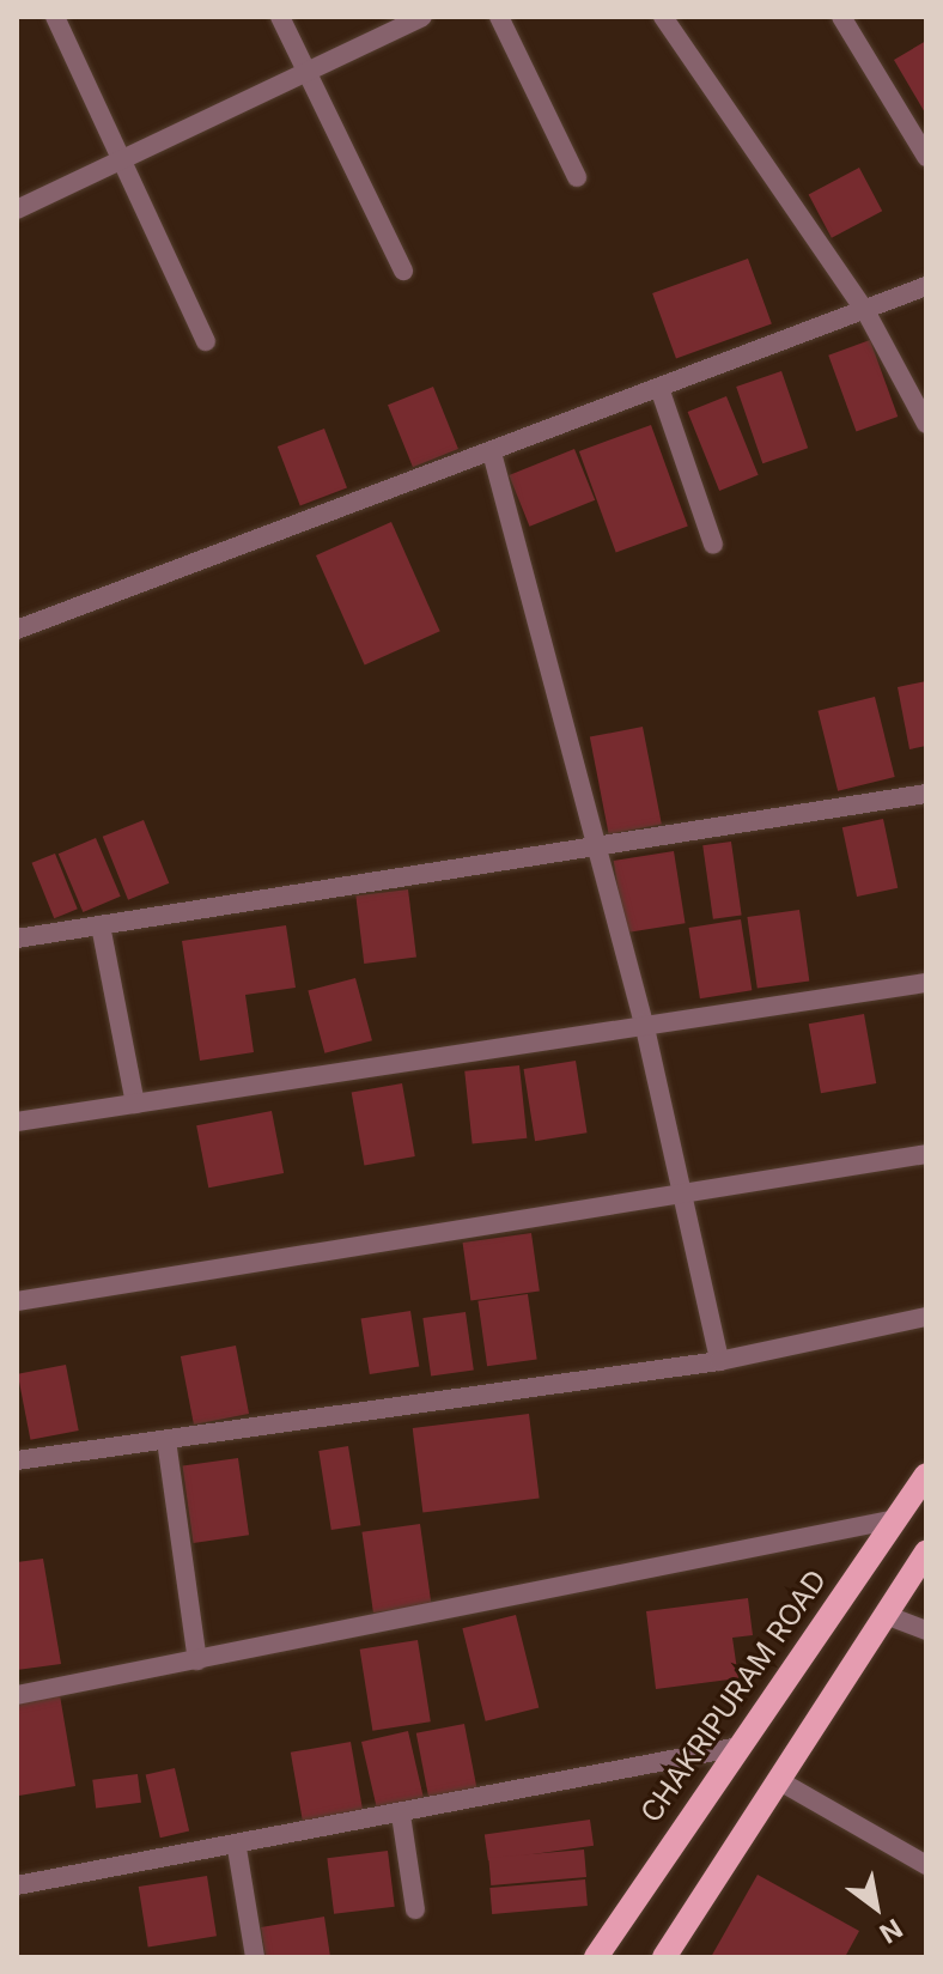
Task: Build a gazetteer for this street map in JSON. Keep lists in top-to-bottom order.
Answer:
{
  "streets": {
    "main road": ["CHAKRIPURAM ROAD"]
  },
  "north": "bottom right"
}
